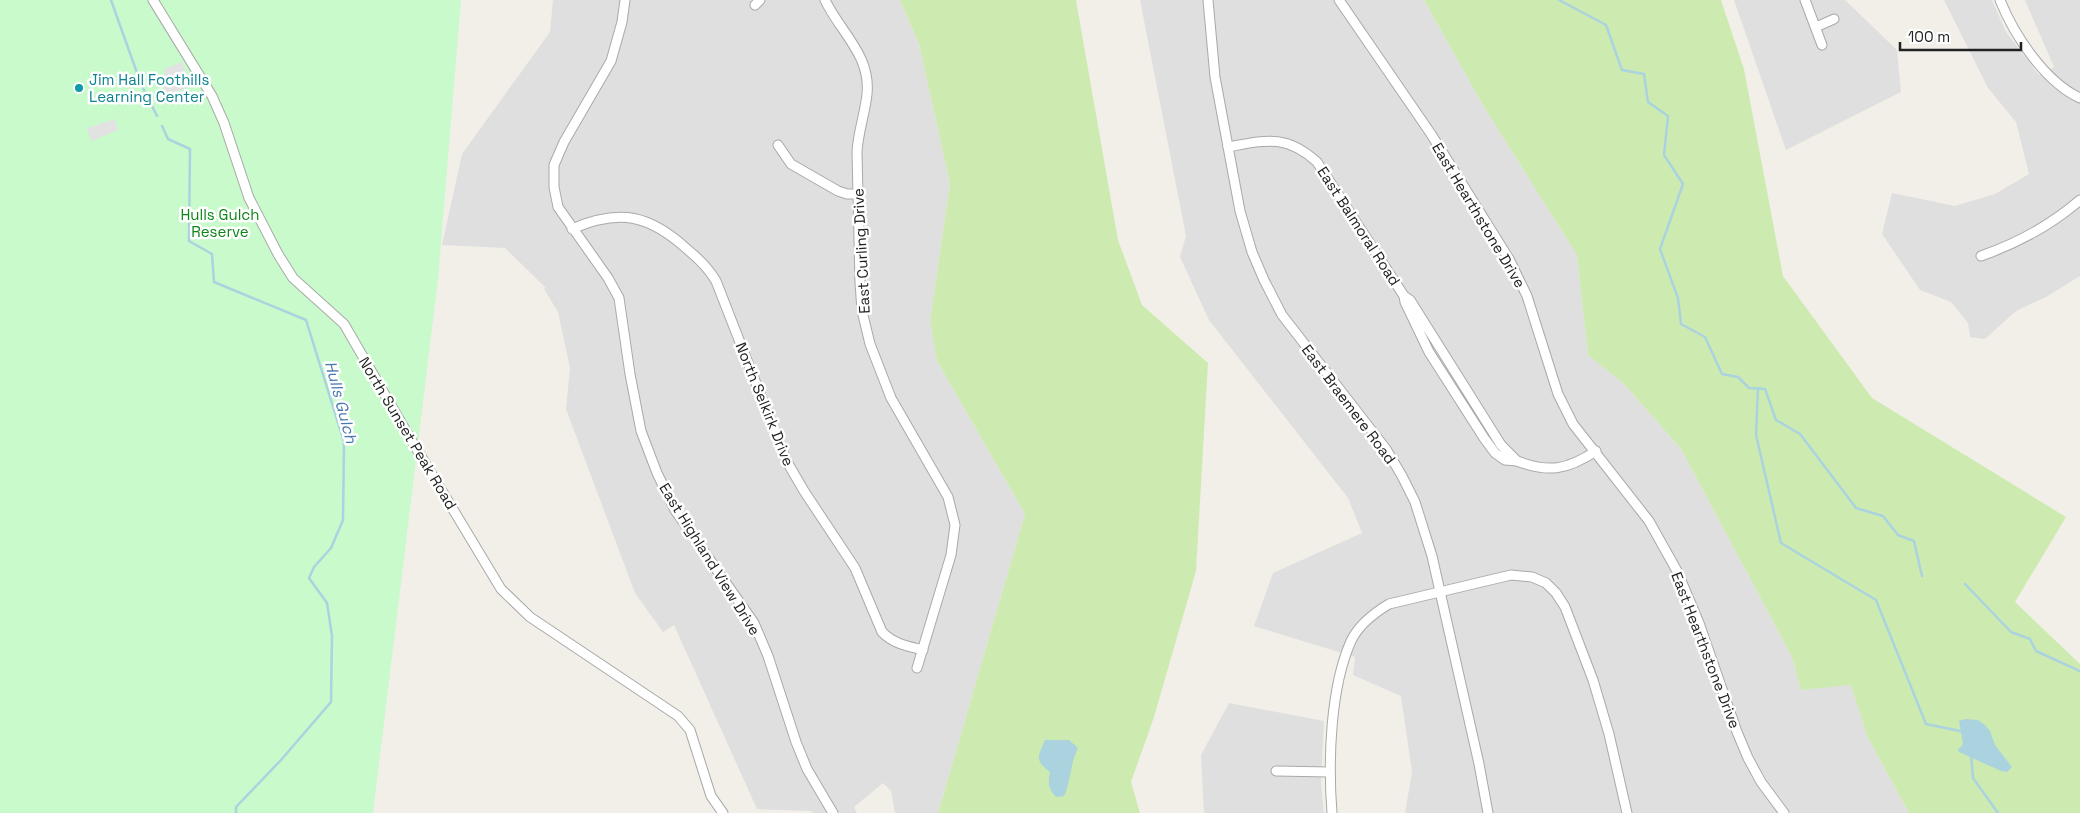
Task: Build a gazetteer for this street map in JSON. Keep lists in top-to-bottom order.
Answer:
{
  "streets": {
    "street": [
      "East Hearthstone Drive",
      "East Balmoral Road",
      "East Curling Drive",
      "North Selkirk Drive",
      "East Braemere Road",
      "North Sunset Peak Road",
      "East Highland View Drive"
    ]
  },
  "crossings": [
    ["East Hearthstone Drive", "East Balmoral Road"],
    ["East Balmoral Road", "East Braemere Road"],
    ["East Curling Drive", "North Selkirk Drive"],
    ["North Selkirk Drive", "East Highland View Drive"]
  ],
  "water": ["Hulls Gulch"],
  "parks": ["Hulls Gulch Reserve"],
  "places": ["Jim Hall Foothills Learning Center"],
  "scale_bar": "100 m"
}
